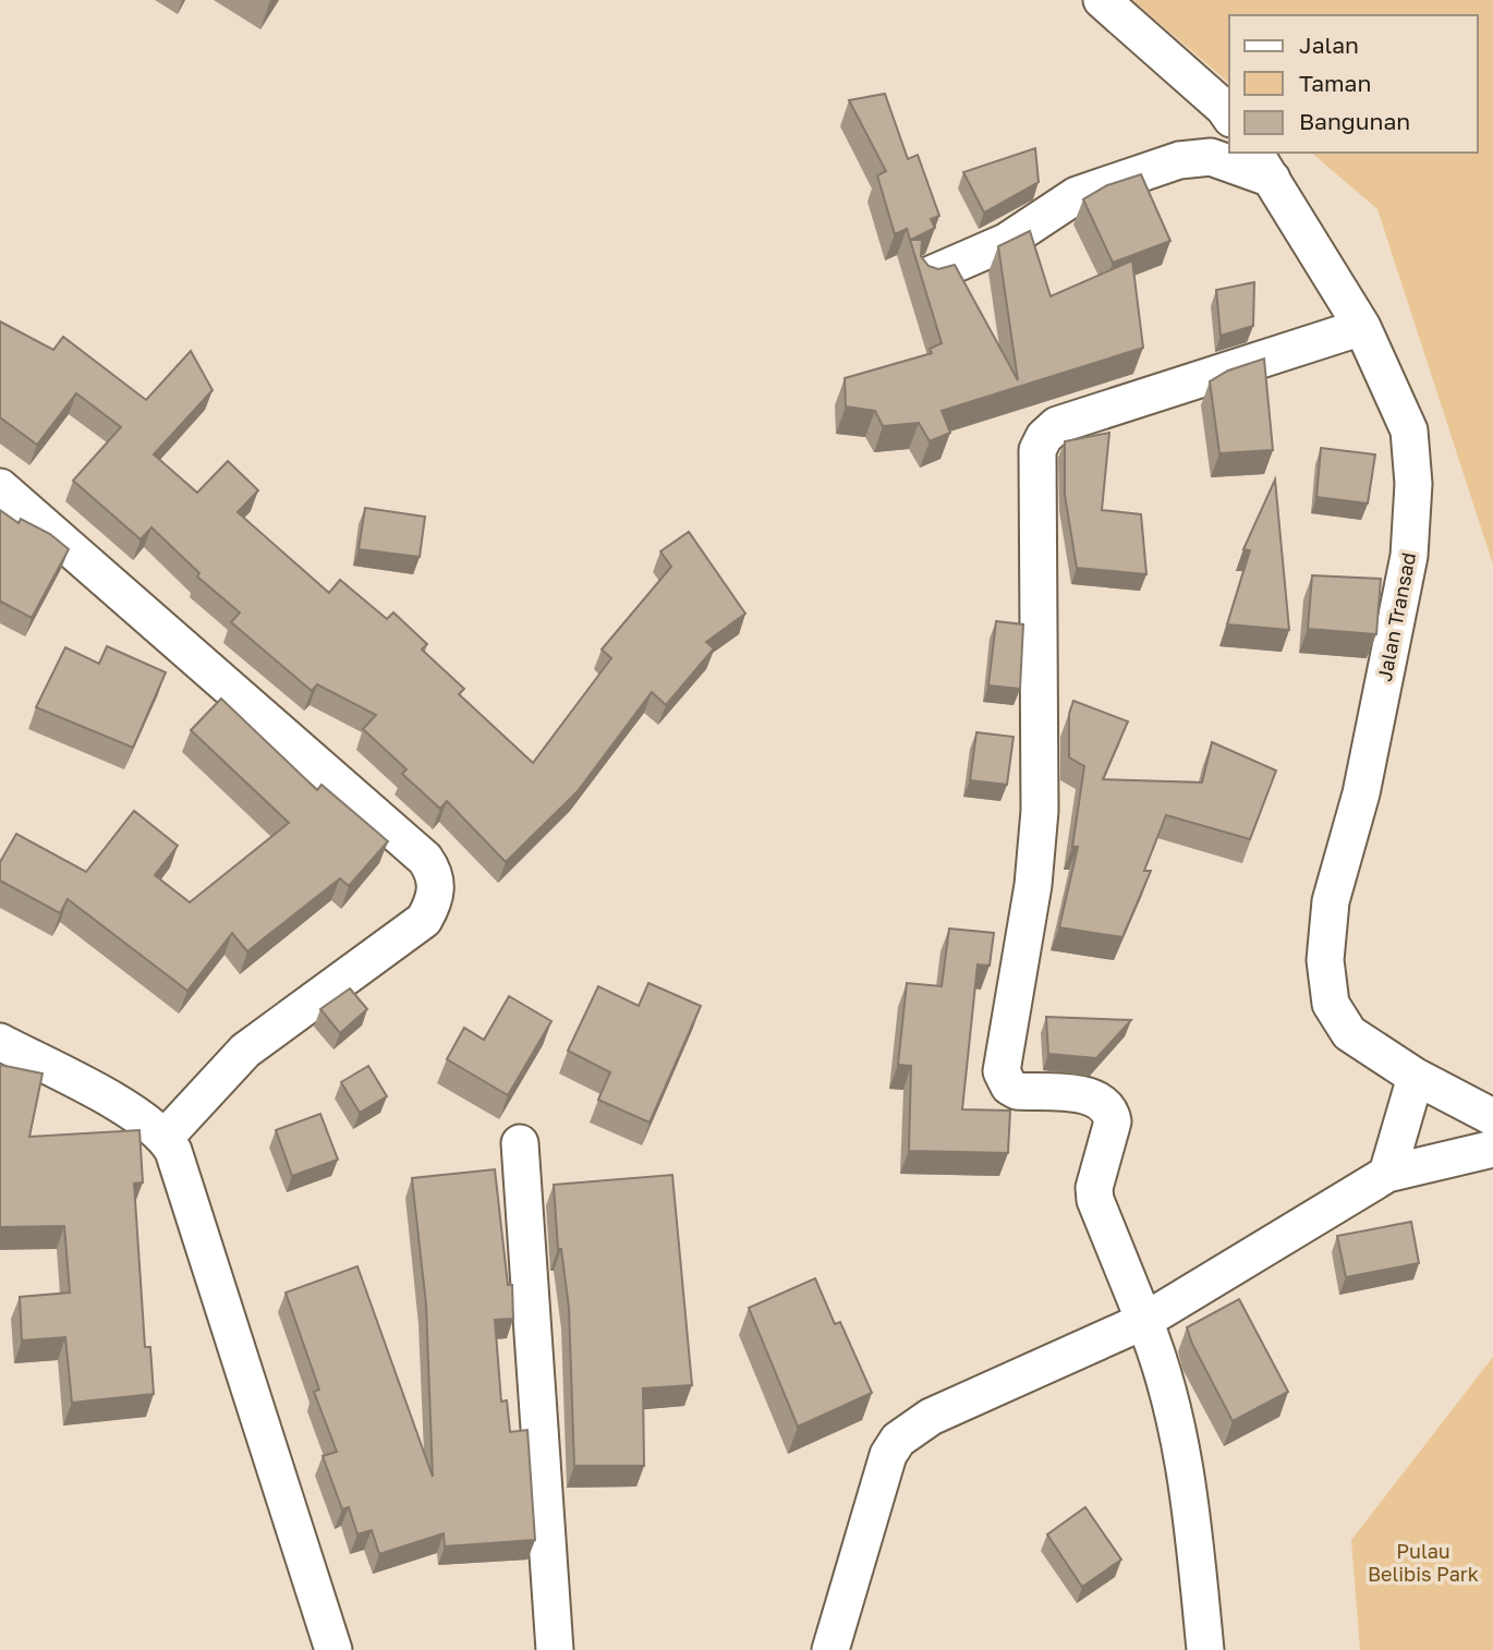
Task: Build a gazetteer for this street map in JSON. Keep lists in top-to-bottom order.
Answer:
{
  "streets": {
    "street": ["Jalan Transad"]
  },
  "parks": ["Pulau Belibis Park"],
  "legend": ["Jalan", "Taman", "Bangunan"]
}
